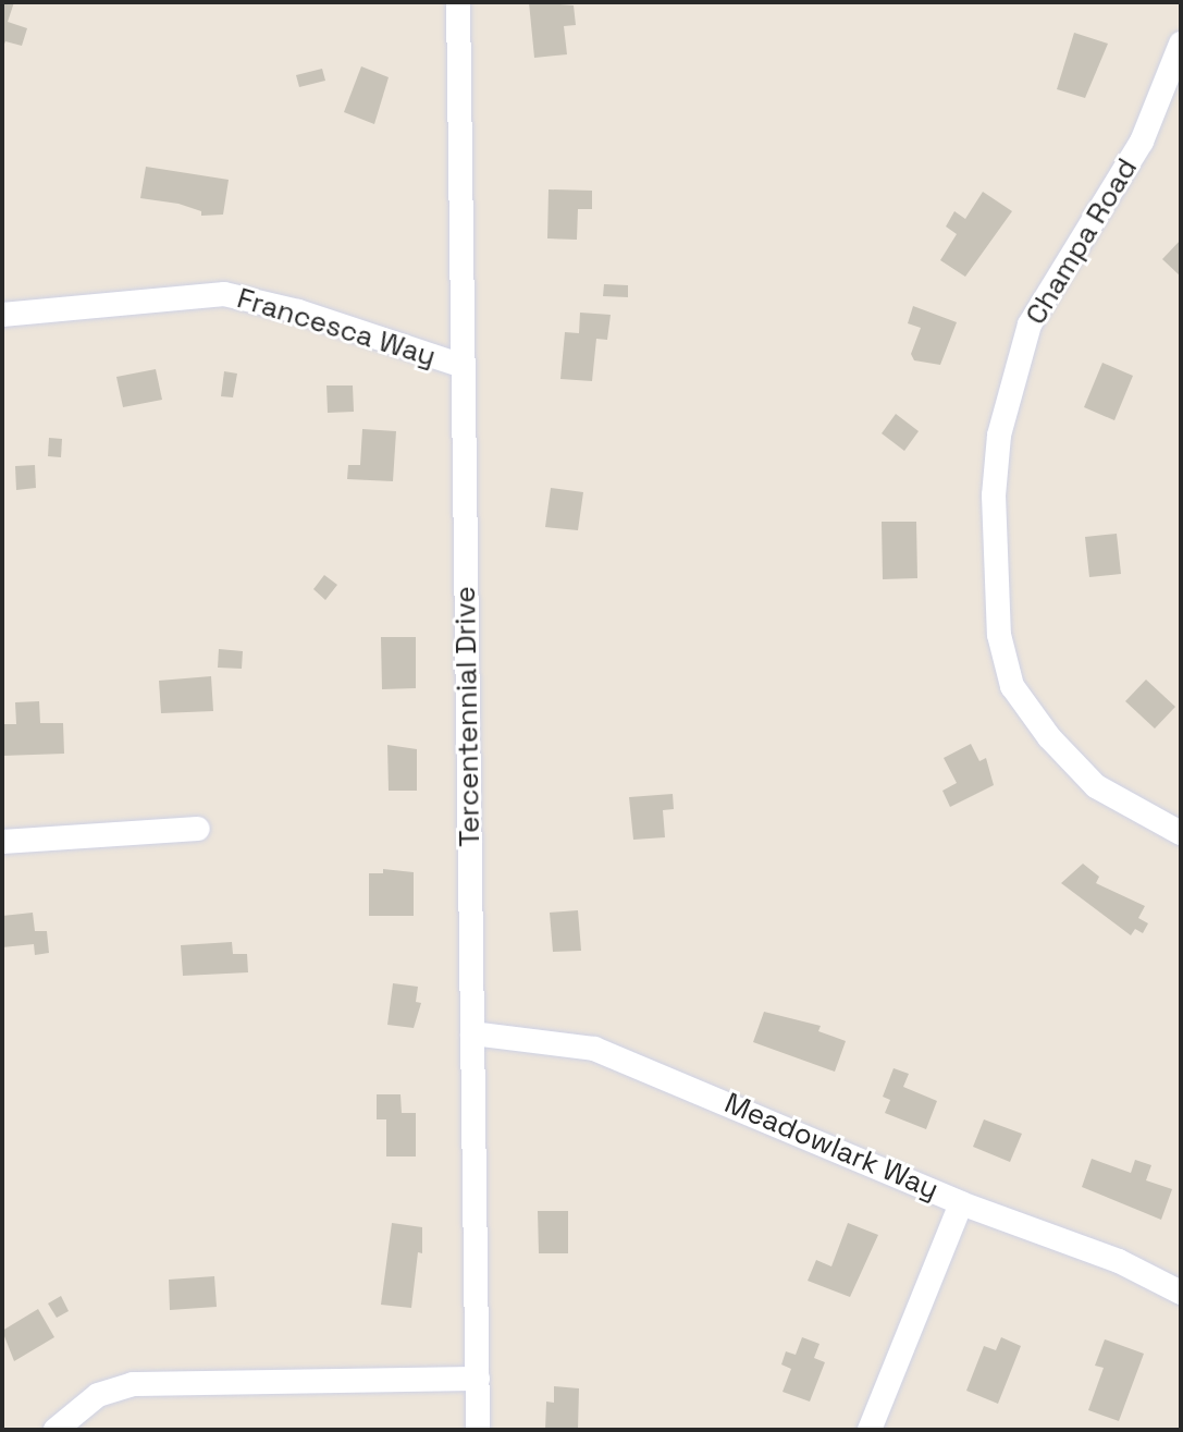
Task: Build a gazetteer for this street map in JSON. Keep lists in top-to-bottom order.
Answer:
{
  "streets": {
    "street": [
      "Champa Road",
      "Francesca Way",
      "Tercentennial Drive",
      "Meadowlark Way"
    ]
  },
  "crossings": [
    ["Francesca Way", "Tercentennial Drive"],
    ["Tercentennial Drive", "Meadowlark Way"]
  ]
}
